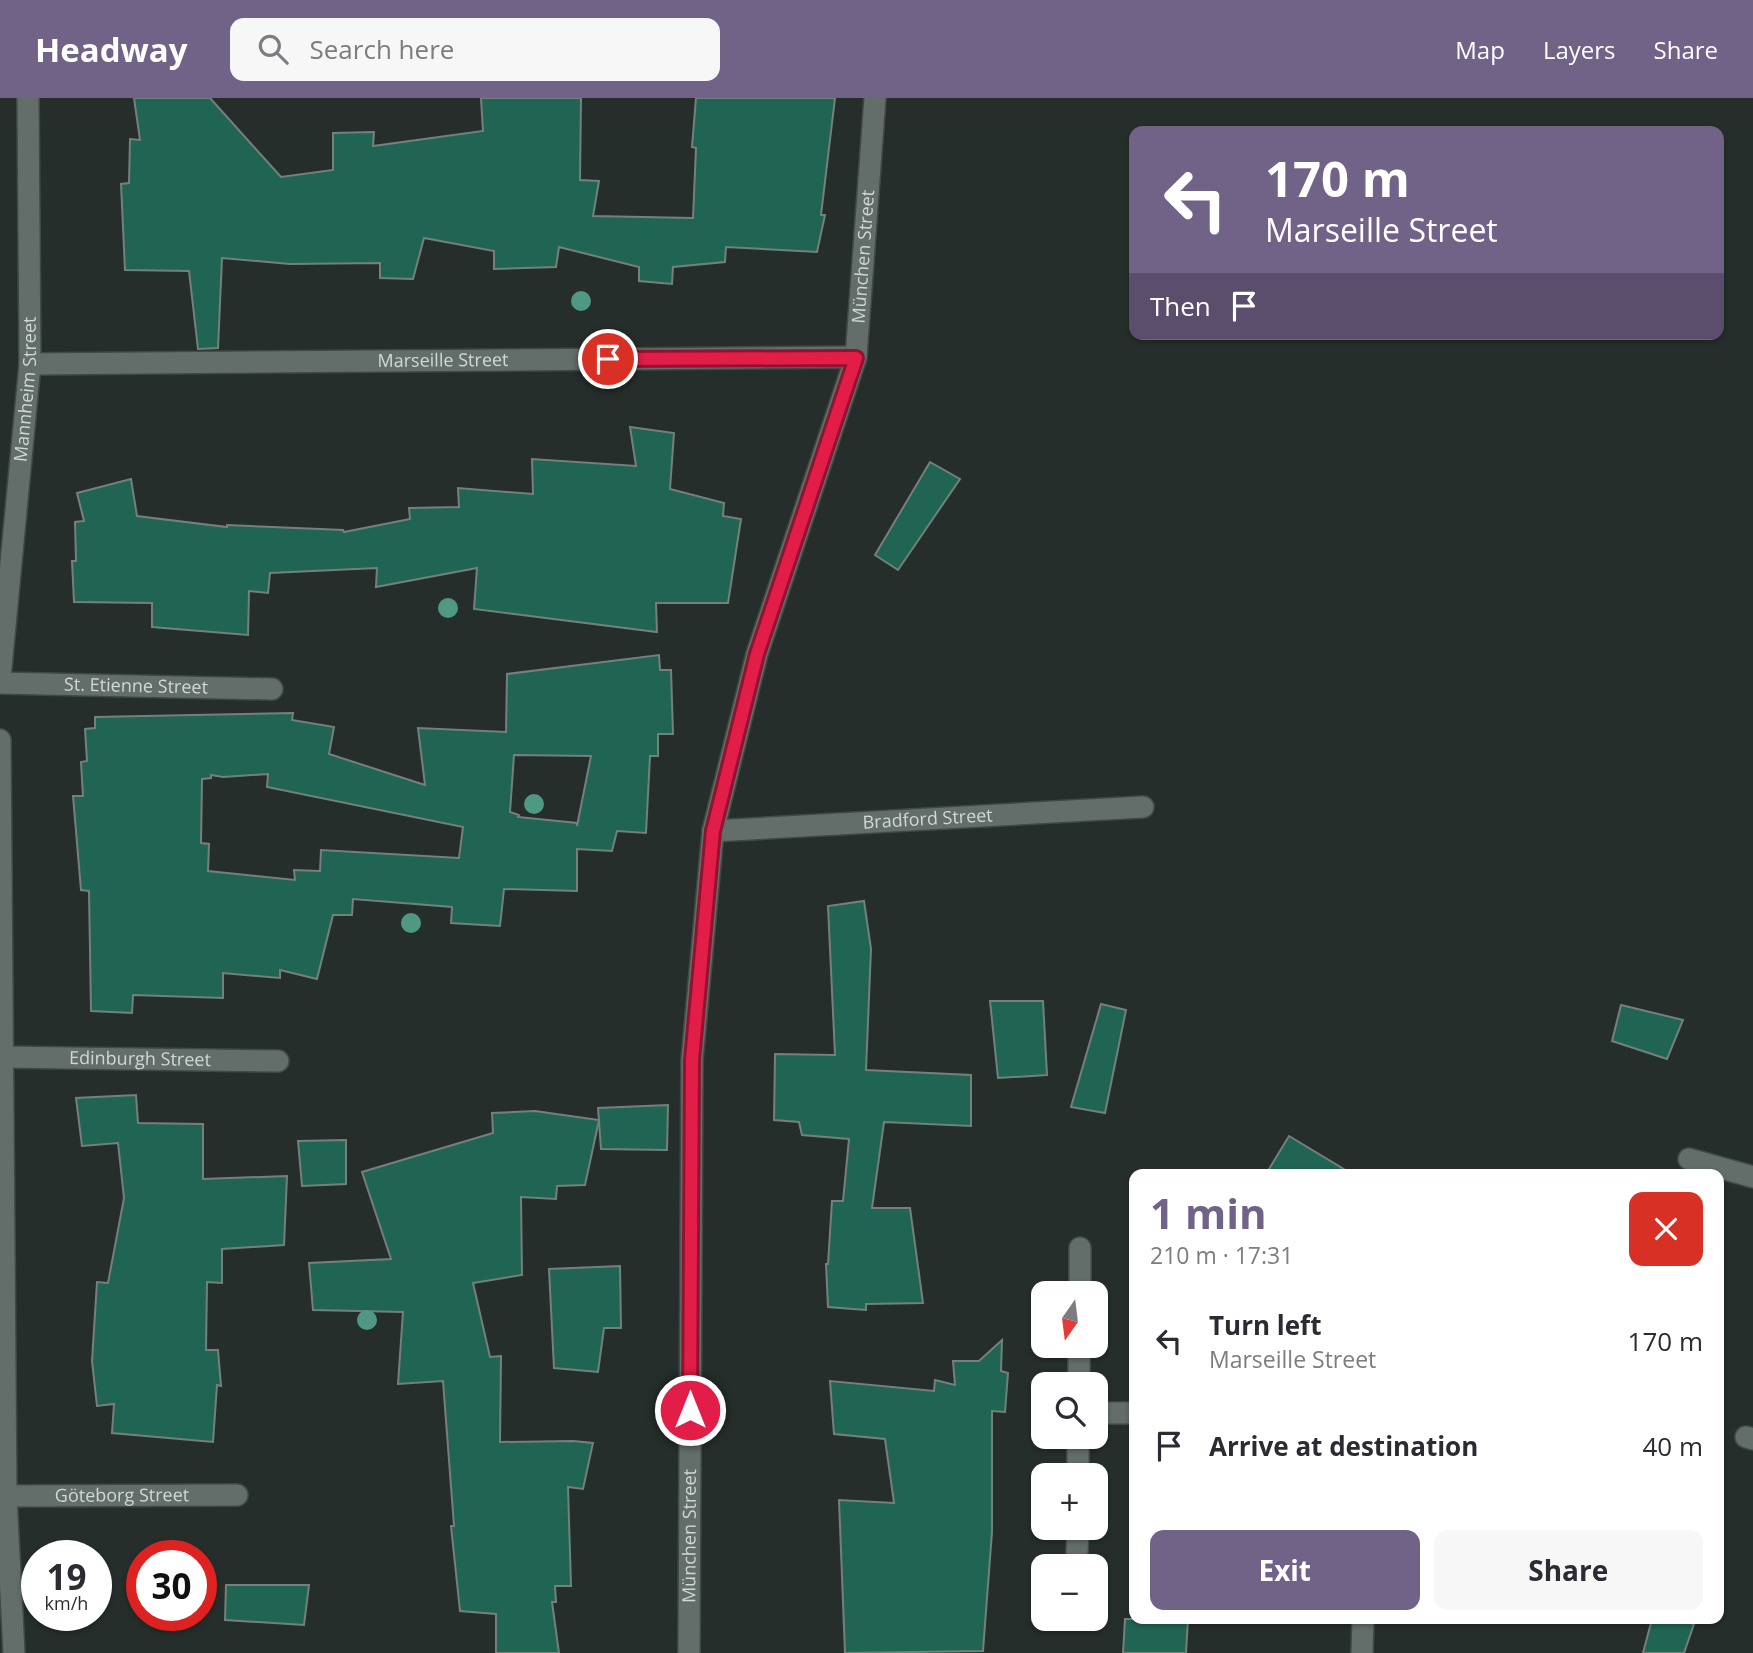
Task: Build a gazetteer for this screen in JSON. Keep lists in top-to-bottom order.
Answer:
{
  "streets": {
    "street": [
      "München Street",
      "Marseille Street",
      "Mannheim Street",
      "St. Etienne Street",
      "Bradford Street",
      "Edinburgh Street",
      "Göteborg Street"
    ]
  },
  "crossings": [
    ["München Street", "Marseille Street"],
    ["München Street", "Bradford Street"],
    ["Marseille Street", "Mannheim Street"],
    ["Mannheim Street", "St. Etienne Street"]
  ],
  "north": "bottom",
  "page": {
    "header": "Headway",
    "search": "Search here",
    "nav": ["Map", "Layers", "Share"],
    "turn": ["170 m", "Marseille Street"],
    "then": "Then",
    "heading": ["1 min", "210 m · 17:31"],
    "map_buttons": ["+", "−"],
    "list": [
      {
        "name": "Turn left",
        "note": "Marseille Street",
        "value": "170 m"
      },
      {
        "name": "Arrive at destination",
        "value": "40 m"
      }
    ],
    "buttons": ["Exit", "Share"],
    "speed": "19 km/h",
    "limit": "30"
  }
}
